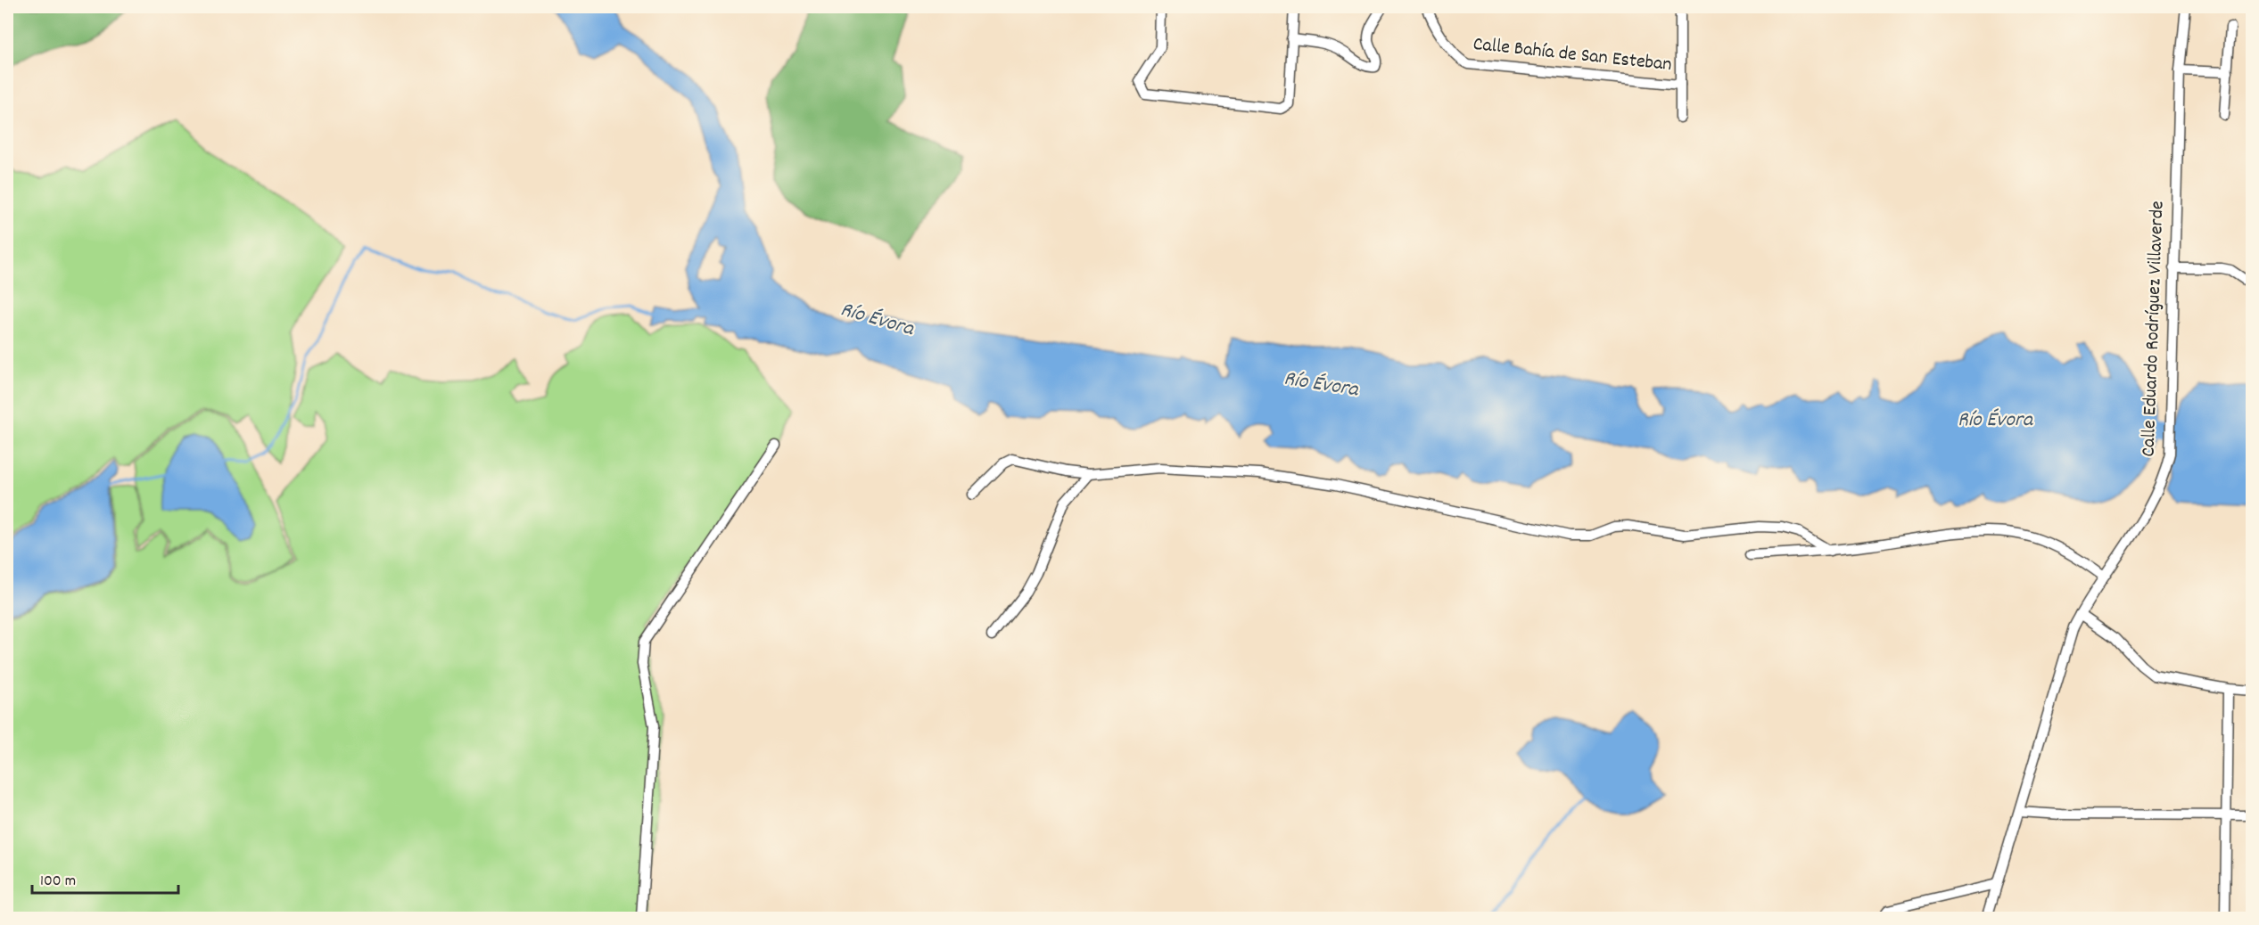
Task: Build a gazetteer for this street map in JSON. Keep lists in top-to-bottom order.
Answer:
{
  "streets": {
    "street": ["Calle Bahía de San Esteban", "Calle Eduardo Rodríguez Villaverde"]
  },
  "water": ["Río Évora"],
  "scale_bar": "100 m"
}
